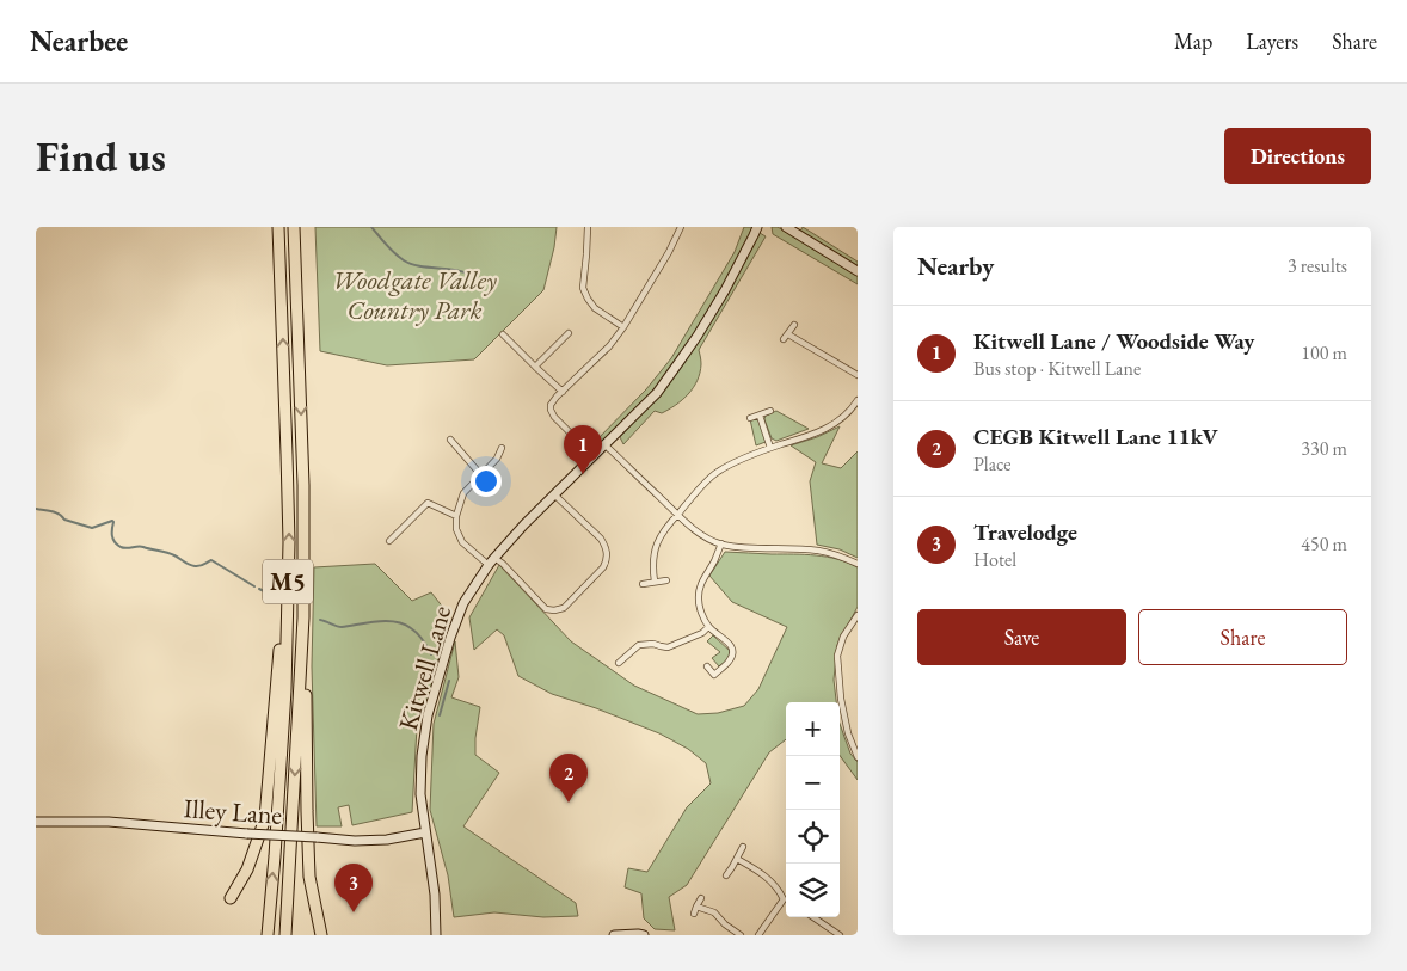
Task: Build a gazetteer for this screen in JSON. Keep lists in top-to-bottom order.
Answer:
{
  "streets": {
    "highway": ["M5"],
    "street": ["Kitwell Lane", "Illey Lane"]
  },
  "crossings": [
    ["Kitwell Lane", "Illey Lane"]
  ],
  "parks": ["Woodgate Valley Country Park"],
  "page": {
    "header": "Nearbee",
    "nav": ["Map", "Layers", "Share"],
    "buttons": [
      "Directions",
      ["Save", "Share"]
    ],
    "title": "Find us",
    "heading": ["Nearby", "3 results"],
    "list": [
      {
        "mark": "1",
        "name": "Kitwell Lane / Woodside Way",
        "note": "Bus stop · Kitwell Lane",
        "value": "100 m"
      },
      {
        "mark": "2",
        "name": "CEGB Kitwell Lane 11kV",
        "note": "Place",
        "value": "330 m"
      },
      {
        "mark": "3",
        "name": "Travelodge",
        "note": "Hotel",
        "value": "450 m"
      }
    ],
    "pins": ["1", "2", "3"],
    "map_buttons": ["+", "−"]
  }
}
